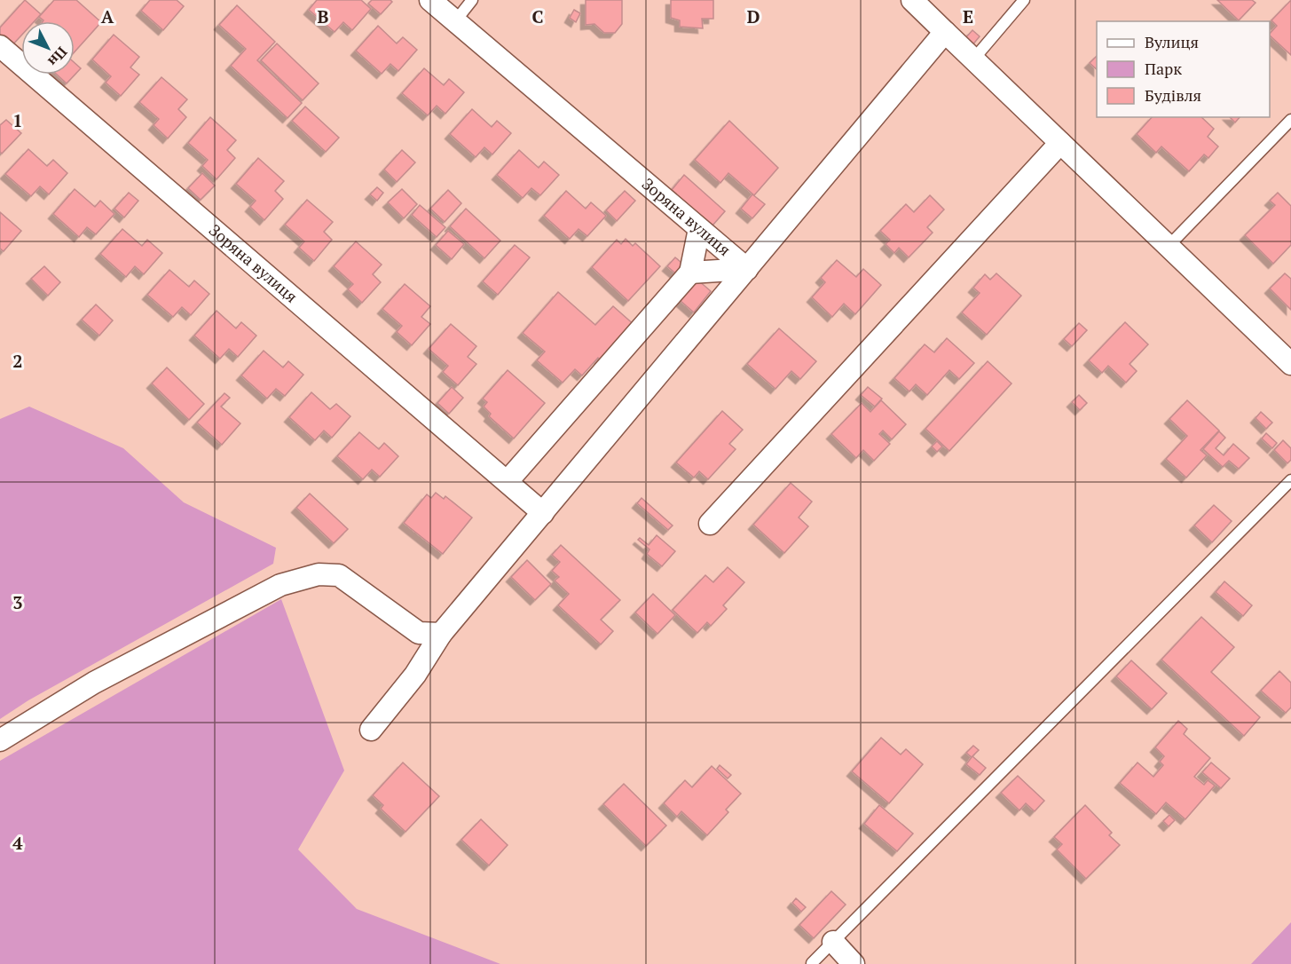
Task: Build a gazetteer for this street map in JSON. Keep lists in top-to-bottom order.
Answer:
{
  "streets": {
    "street": ["Зоряна вулиця"]
  },
  "legend": ["Вулиця", "Парк", "Будівля"],
  "north": "bottom right",
  "grid": {
    "columns": [
      "A",
      "B",
      "C",
      "D",
      "E"
    ],
    "rows": [
      "1",
      "2",
      "3",
      "4"
    ]
  }
}
